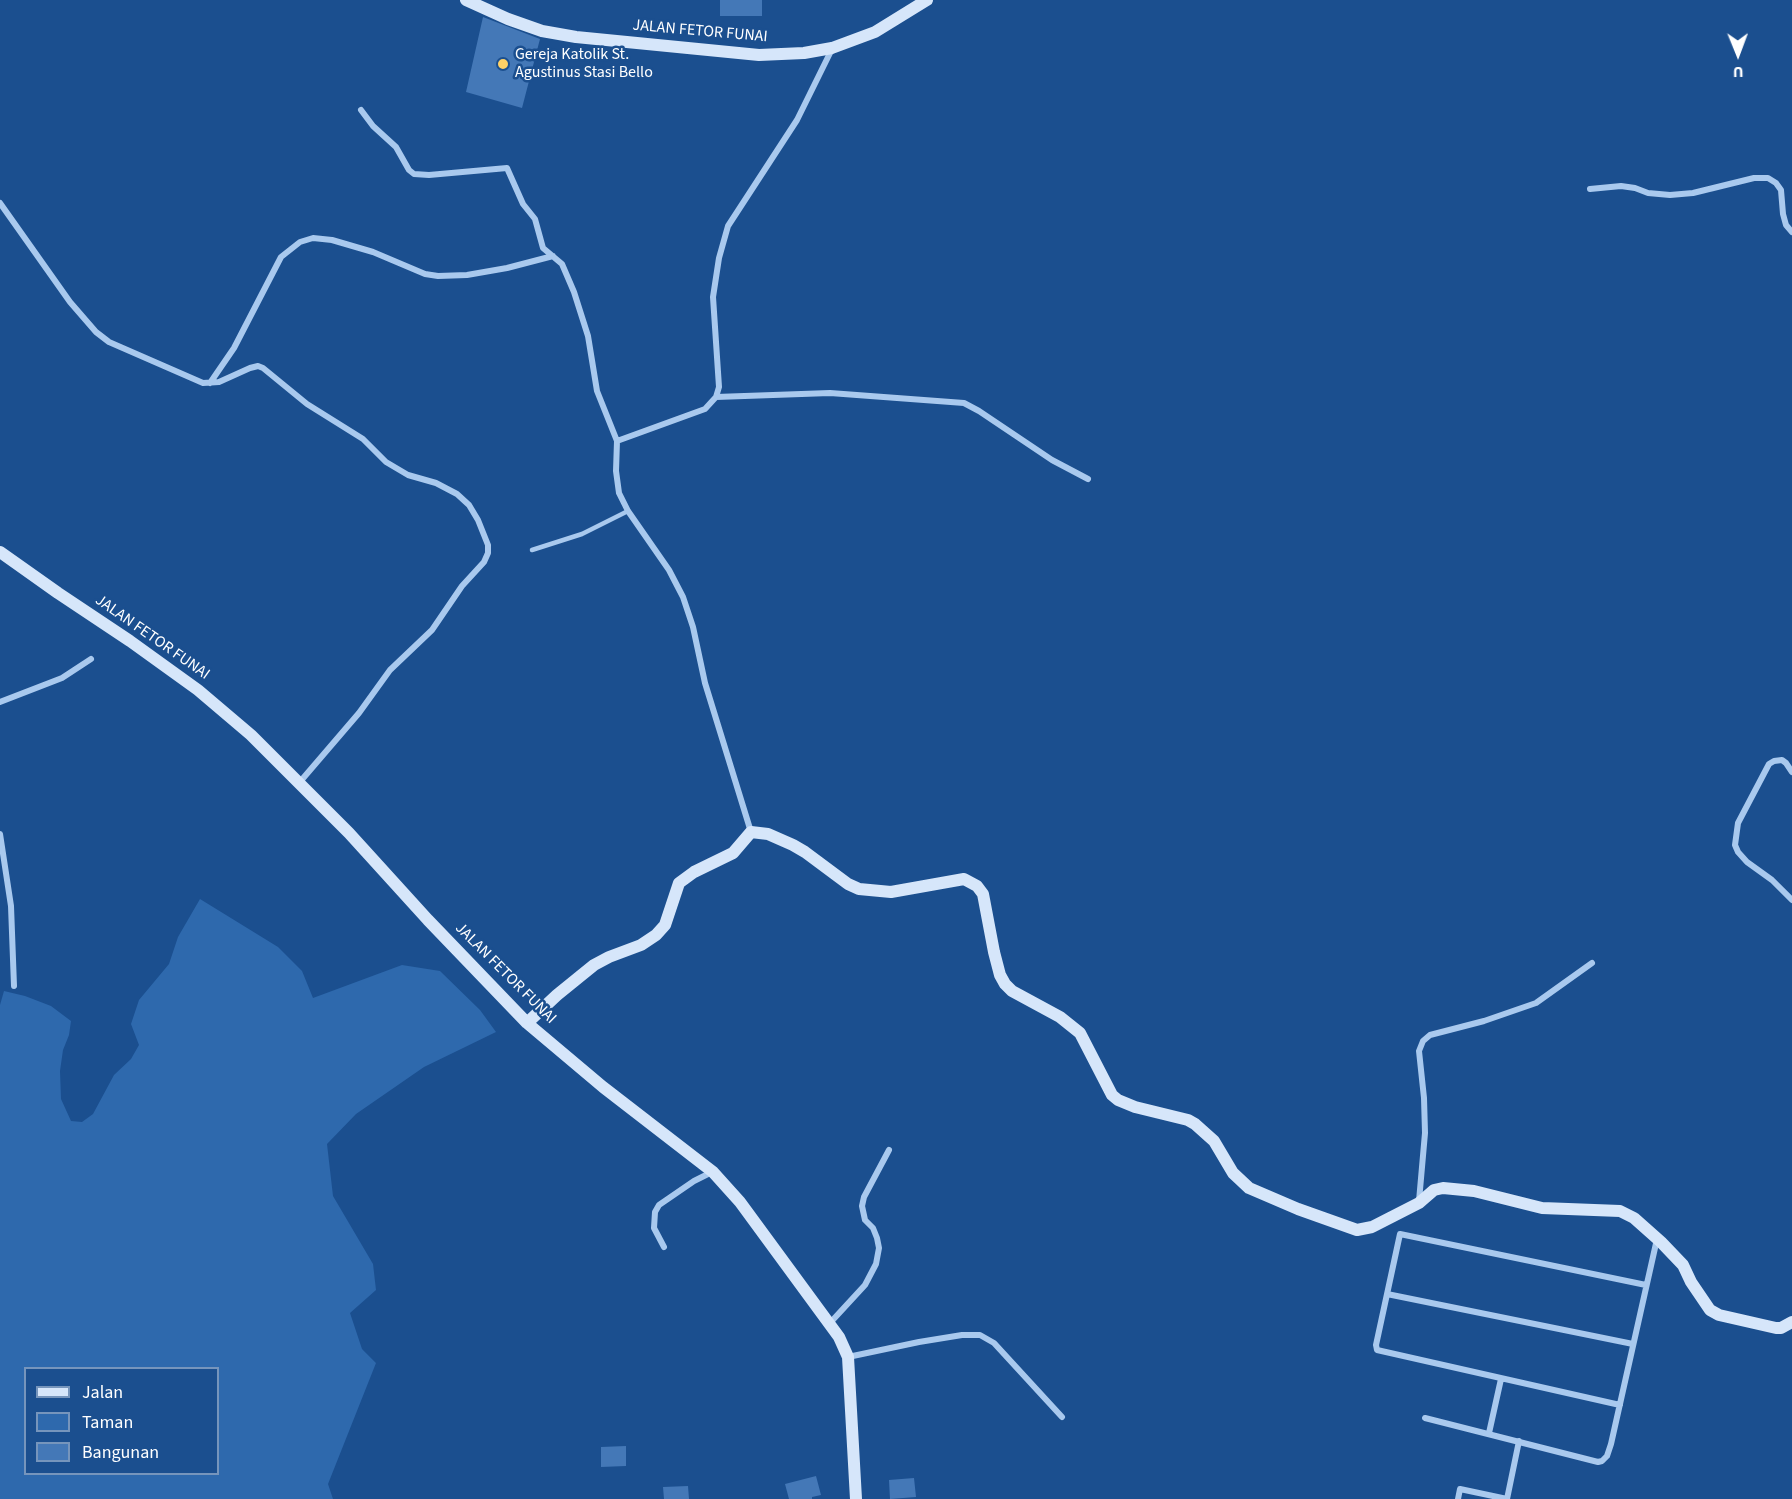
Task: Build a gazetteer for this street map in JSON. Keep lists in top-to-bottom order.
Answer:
{
  "streets": {
    "street": ["JALAN FETOR FUNAI"]
  },
  "places": ["Gereja Katolik St. Agustinus Stasi Bello"],
  "legend": ["Jalan", "Taman", "Bangunan"],
  "north": "bottom"
}
